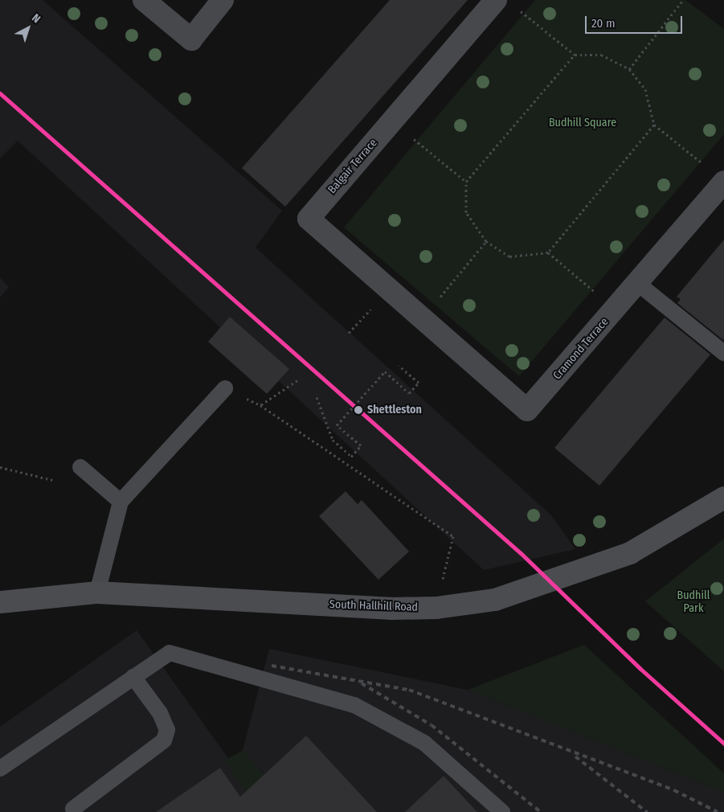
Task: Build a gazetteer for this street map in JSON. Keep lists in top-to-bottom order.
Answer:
{
  "streets": {
    "street": ["Balgair Terrace", "Cramond Terrace", "South Hallhill Road"]
  },
  "crossings": [
    ["Balgair Terrace", "Cramond Terrace"]
  ],
  "parks": ["Budhill Square", "Budhill Park"],
  "places": ["Shettleston"],
  "scale_bar": "20 m",
  "north": "top right"
}
